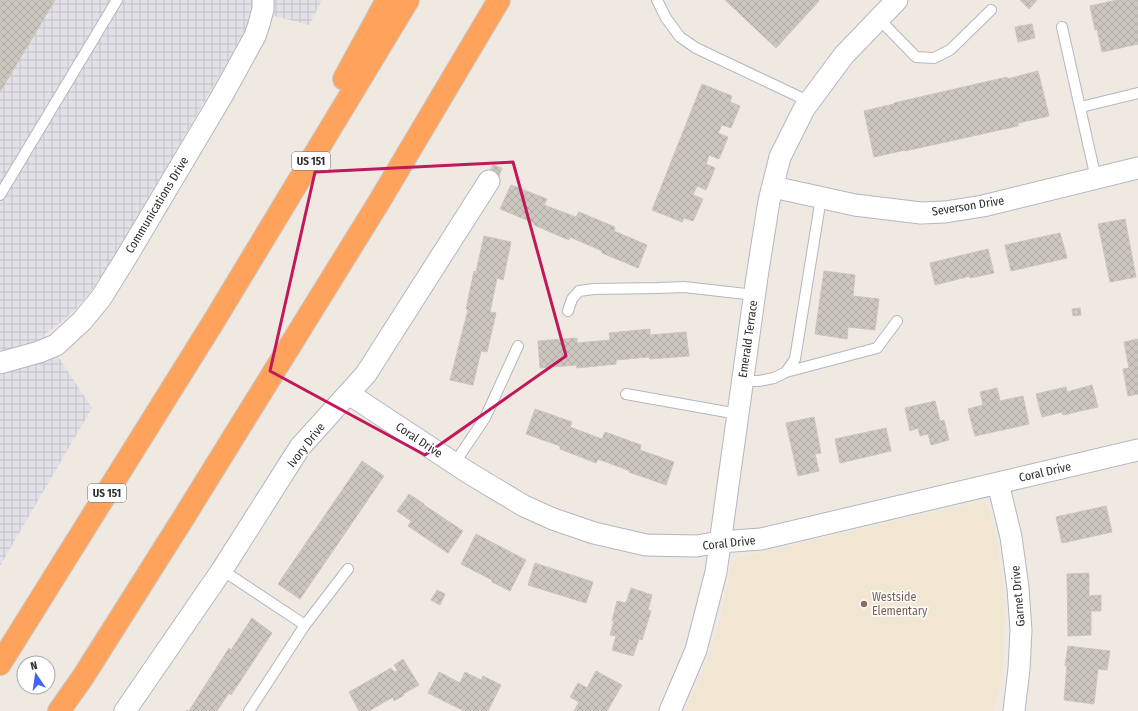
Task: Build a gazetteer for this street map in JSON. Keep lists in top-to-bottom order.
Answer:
{
  "streets": {
    "highway": ["US 151"],
    "street": [
      "Communications Drive",
      "Severson Drive",
      "Emerald Terrace",
      "Coral Drive",
      "Ivory Drive",
      "Garnet Drive"
    ]
  },
  "crossings": [
    ["Severson Drive", "Emerald Terrace"],
    ["Emerald Terrace", "Coral Drive"],
    ["Coral Drive", "Ivory Drive"],
    ["Coral Drive", "Garnet Drive"]
  ],
  "places": ["Westside Elementary"],
  "north": "top"
}
